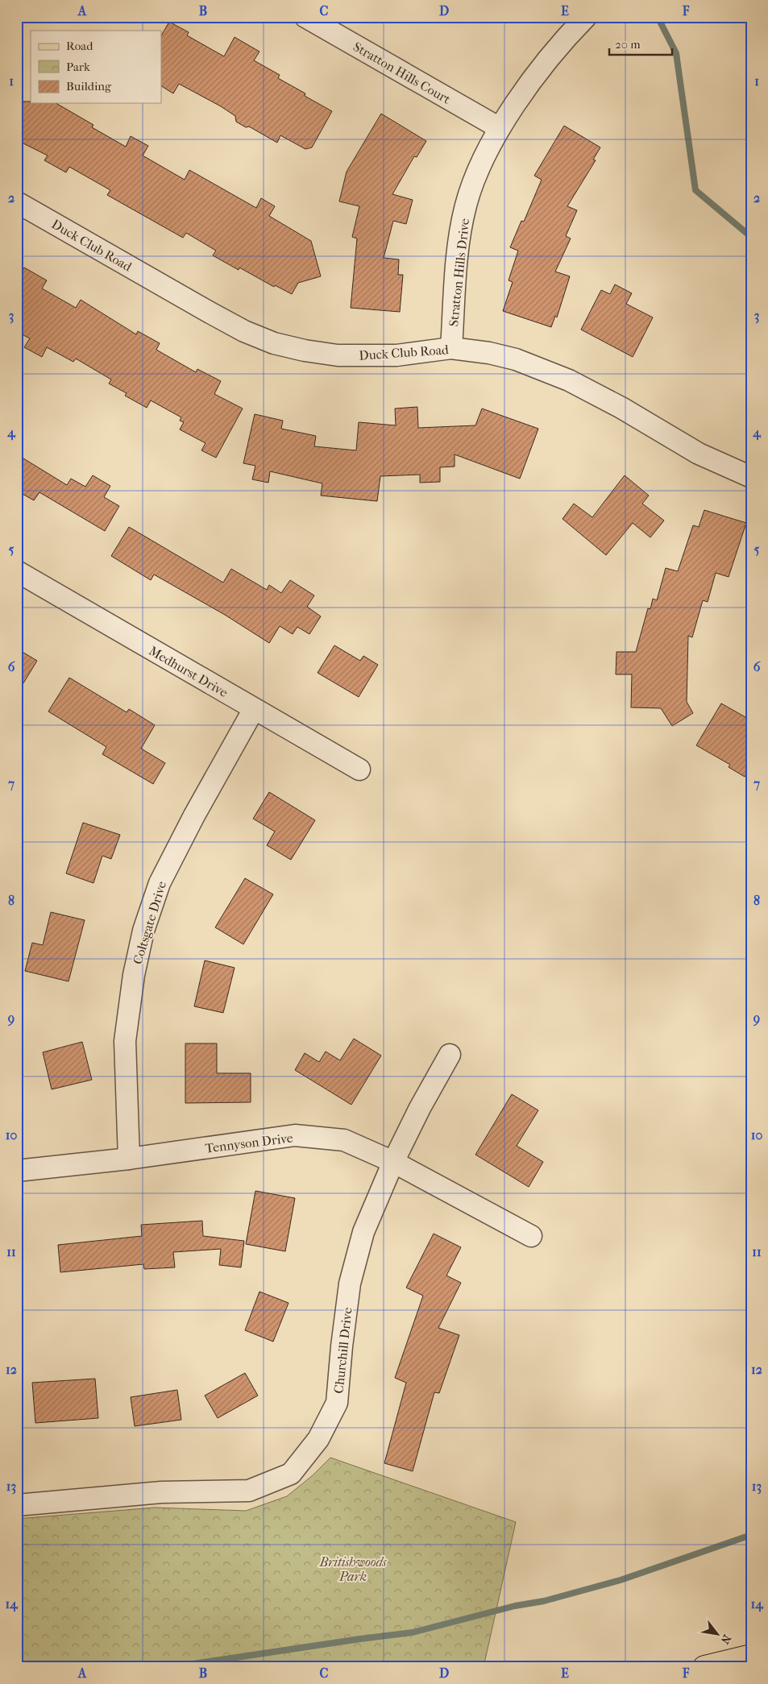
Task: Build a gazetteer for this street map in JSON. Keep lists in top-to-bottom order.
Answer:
{
  "streets": {
    "street": [
      "Stratton Hills Court",
      "Duck Club Road",
      "Stratton Hills Drive",
      "Medhurst Drive",
      "Coltsgate Drive",
      "Tennyson Drive",
      "Churchill Drive"
    ]
  },
  "crossings": [
    ["Stratton Hills Court", "Stratton Hills Drive"],
    ["Duck Club Road", "Stratton Hills Drive"],
    ["Medhurst Drive", "Coltsgate Drive"],
    ["Coltsgate Drive", "Tennyson Drive"],
    ["Tennyson Drive", "Churchill Drive"]
  ],
  "parks": ["Britishwoods Park"],
  "legend": ["Road", "Park", "Building"],
  "scale_bar": "20 m",
  "north": "bottom right",
  "grid": {
    "columns": [
      "A",
      "B",
      "C",
      "D",
      "E",
      "F"
    ],
    "rows": [
      "1",
      "2",
      "3",
      "4",
      "5",
      "6",
      "7",
      "8",
      "9",
      "10",
      "11",
      "12",
      "13",
      "14"
    ]
  }
}
